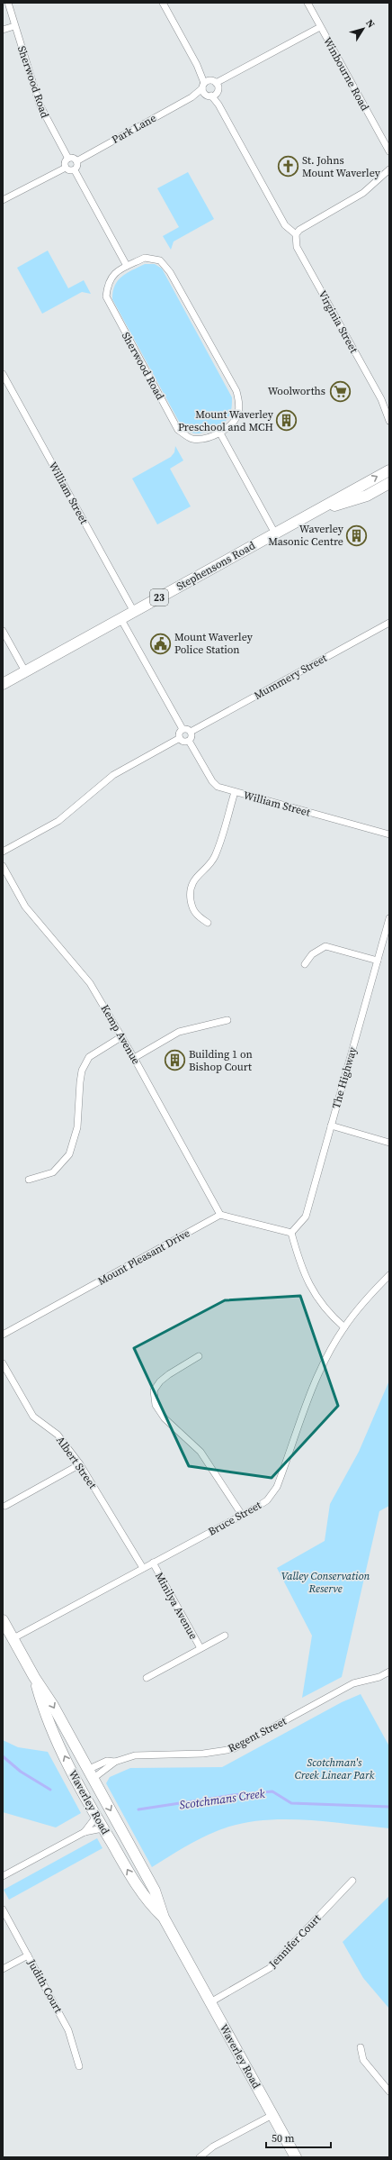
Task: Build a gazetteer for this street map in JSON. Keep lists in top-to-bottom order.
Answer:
{
  "streets": {
    "main road": ["Stephensons Road", "23", "Waverley Road"],
    "street": [
      "Winbourne Road",
      "Sherwood Road",
      "Park Lane",
      "Virginia Street",
      "William Street",
      "Mummery Street",
      "Kemp Avenue",
      "The Highway",
      "Mount Pleasant Drive",
      "Albert Street",
      "Bruce Street",
      "Minilya Avenue",
      "Regent Street",
      "Jennifer Court",
      "Judith Court"
    ]
  },
  "crossings": [
    ["Winbourne Road", "Park Lane"],
    ["Sherwood Road", "Park Lane"],
    ["William Street", "Stephensons Road"],
    ["William Street", "Mummery Street"],
    ["Kemp Avenue", "Mount Pleasant Drive"],
    ["Albert Street", "Bruce Street"],
    ["Bruce Street", "Minilya Avenue"],
    ["Bruce Street", "Waverley Road"],
    ["Regent Street", "Waverley Road"],
    ["Waverley Road", "Jennifer Court"]
  ],
  "water": ["Scotchmans Creek"],
  "parks": ["Valley Conservation Reserve", "Scotchman's Creek Linear Park"],
  "places": {
    "church": ["St. Johns Mount Waverley"],
    "supermarket": ["Woolworths"],
    "building": ["Mount Waverley Preschool and MCH", "Waverley Masonic Centre", "Building 1 on Bishop Court"],
    "public building": ["Mount Waverley Police Station"]
  },
  "scale_bar": "50 m",
  "north": "top right"
}
